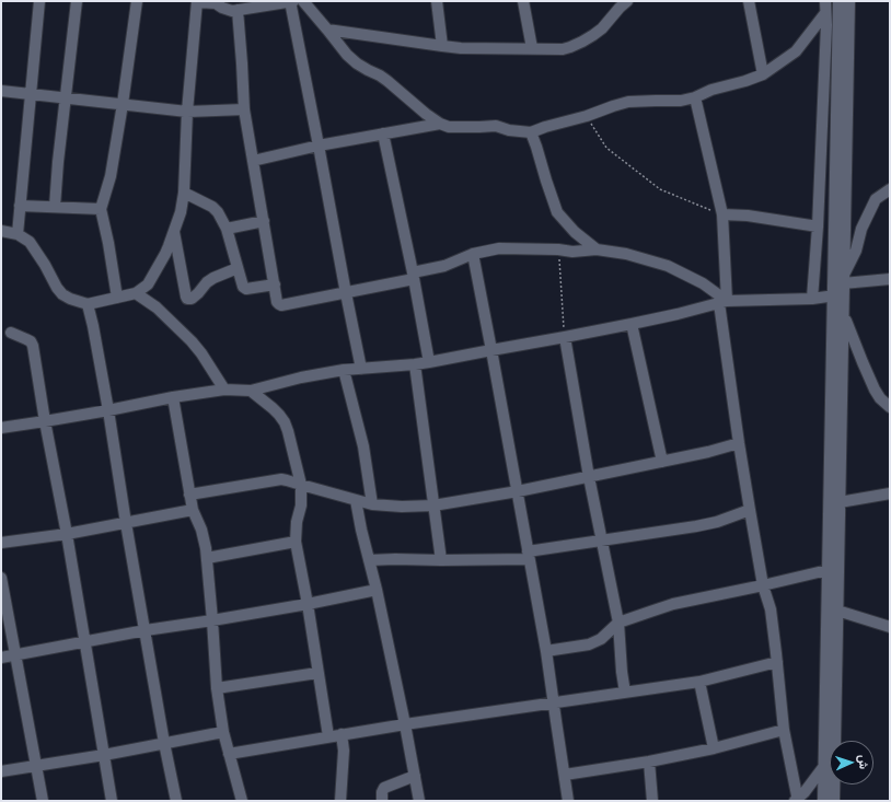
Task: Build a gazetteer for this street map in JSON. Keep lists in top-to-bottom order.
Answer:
{
  "north": "right"
}
